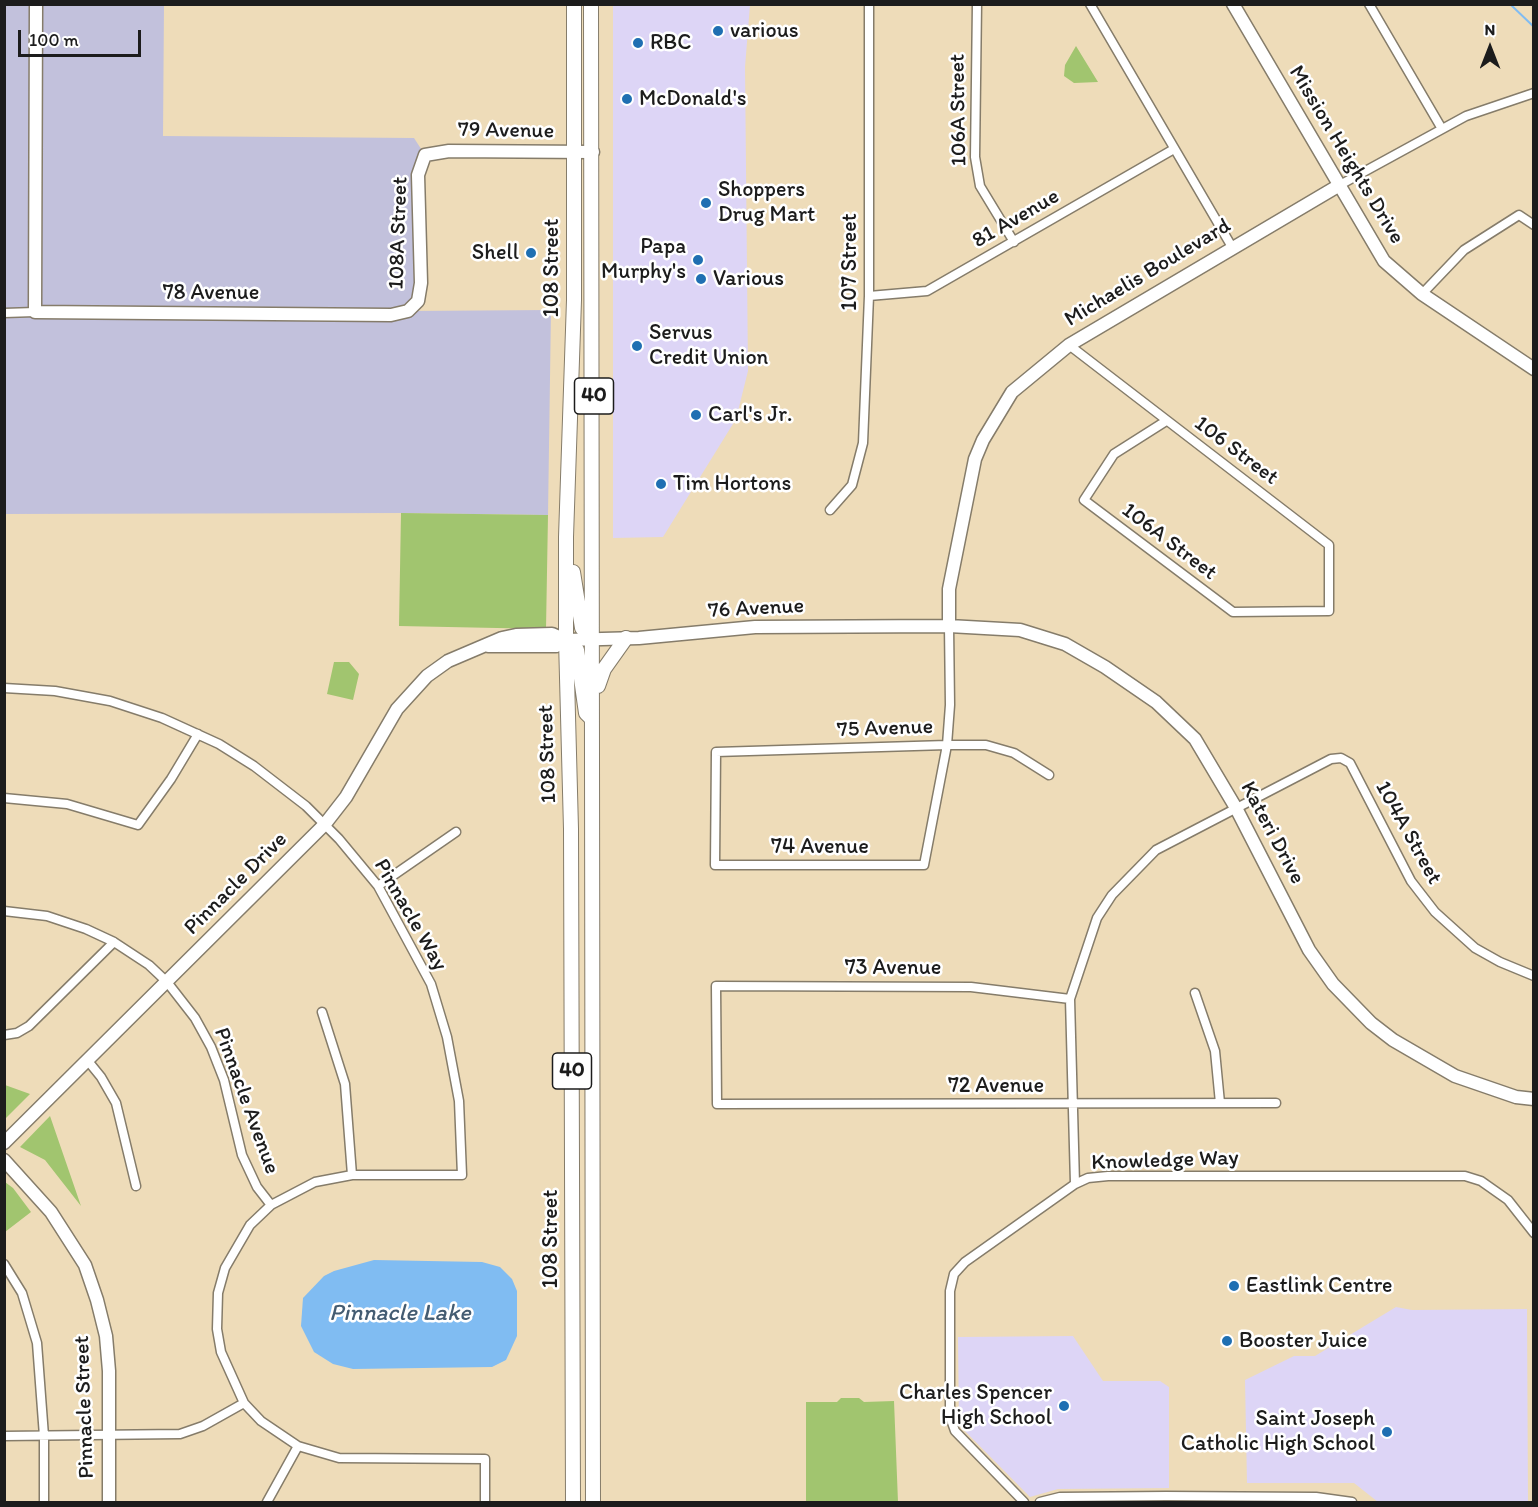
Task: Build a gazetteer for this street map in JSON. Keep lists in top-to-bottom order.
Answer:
{
  "streets": {
    "main road": ["108 Street", "40"],
    "street": [
      "106A Street",
      "79 Avenue",
      "Mission Heights Drive",
      "81 Avenue",
      "108A Street",
      "107 Street",
      "Michaelis Boulevard",
      "78 Avenue",
      "106 Street",
      "76 Avenue",
      "75 Avenue",
      "Kateri Drive",
      "104A Street",
      "74 Avenue",
      "Pinnacle Drive",
      "Pinnacle Way",
      "73 Avenue",
      "72 Avenue",
      "Pinnacle Avenue",
      "Knowledge Way",
      "Pinnacle Street"
    ]
  },
  "crossings": [
    ["106A Street", "81 Avenue"],
    ["106A Street", "106 Street"],
    ["79 Avenue", "108A Street"],
    ["79 Avenue", "108 Street"],
    ["Mission Heights Drive", "Michaelis Boulevard"],
    ["81 Avenue", "107 Street"],
    ["108A Street", "78 Avenue"],
    ["108 Street", "76 Avenue"],
    ["108 Street", "Pinnacle Drive"],
    ["Michaelis Boulevard", "106 Street"],
    ["Michaelis Boulevard", "76 Avenue"],
    ["Michaelis Boulevard", "Kateri Drive"],
    ["76 Avenue", "Kateri Drive"],
    ["76 Avenue", "Pinnacle Drive"],
    ["75 Avenue", "74 Avenue"],
    ["Kateri Drive", "104A Street"],
    ["Pinnacle Drive", "Pinnacle Way"],
    ["Pinnacle Drive", "Pinnacle Avenue"],
    ["73 Avenue", "72 Avenue"]
  ],
  "water": ["Pinnacle Lake"],
  "places": [
    "various",
    "RBC",
    "McDonald's",
    "Shoppers Drug Mart",
    "Shell",
    "Papa Murphy's",
    "Various",
    "Servus Credit Union",
    "Carl's Jr.",
    "Tim Hortons",
    "Eastlink Centre",
    "Booster Juice",
    "Charles Spencer High School",
    "Saint Joseph Catholic High School"
  ],
  "scale_bar": "100 m",
  "north": "top"
}
